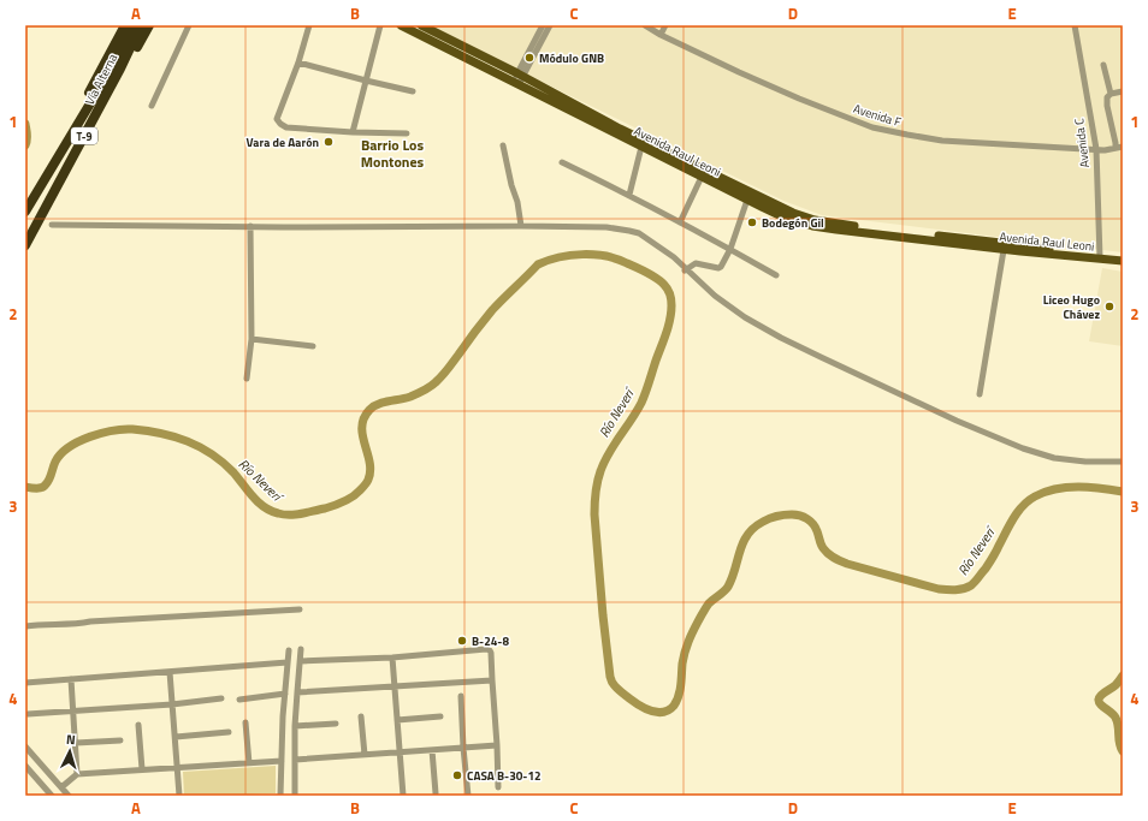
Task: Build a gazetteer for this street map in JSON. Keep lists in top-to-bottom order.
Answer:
{
  "streets": {
    "highway": ["Vía Alterna", "T-9"],
    "main road": ["Avenida Raul Leoni"],
    "street": ["Avenida F", "Avenida C"]
  },
  "crossings": [
    ["Vía Alterna", "T-9"],
    ["Avenida F", "Avenida C"],
    ["Avenida C", "Avenida Raul Leoni"]
  ],
  "districts": ["Barrio Los Montones"],
  "water": ["Río Neverí"],
  "places": [
    "Módulo GNB",
    "Vara de Aarón",
    "Bodegón Gil",
    "Liceo Hugo Chávez",
    "B-24-8",
    "CASA B-30-12"
  ],
  "north": "top",
  "grid": {
    "columns": [
      "A",
      "B",
      "C",
      "D",
      "E"
    ],
    "rows": [
      "1",
      "2",
      "3",
      "4"
    ]
  }
}
